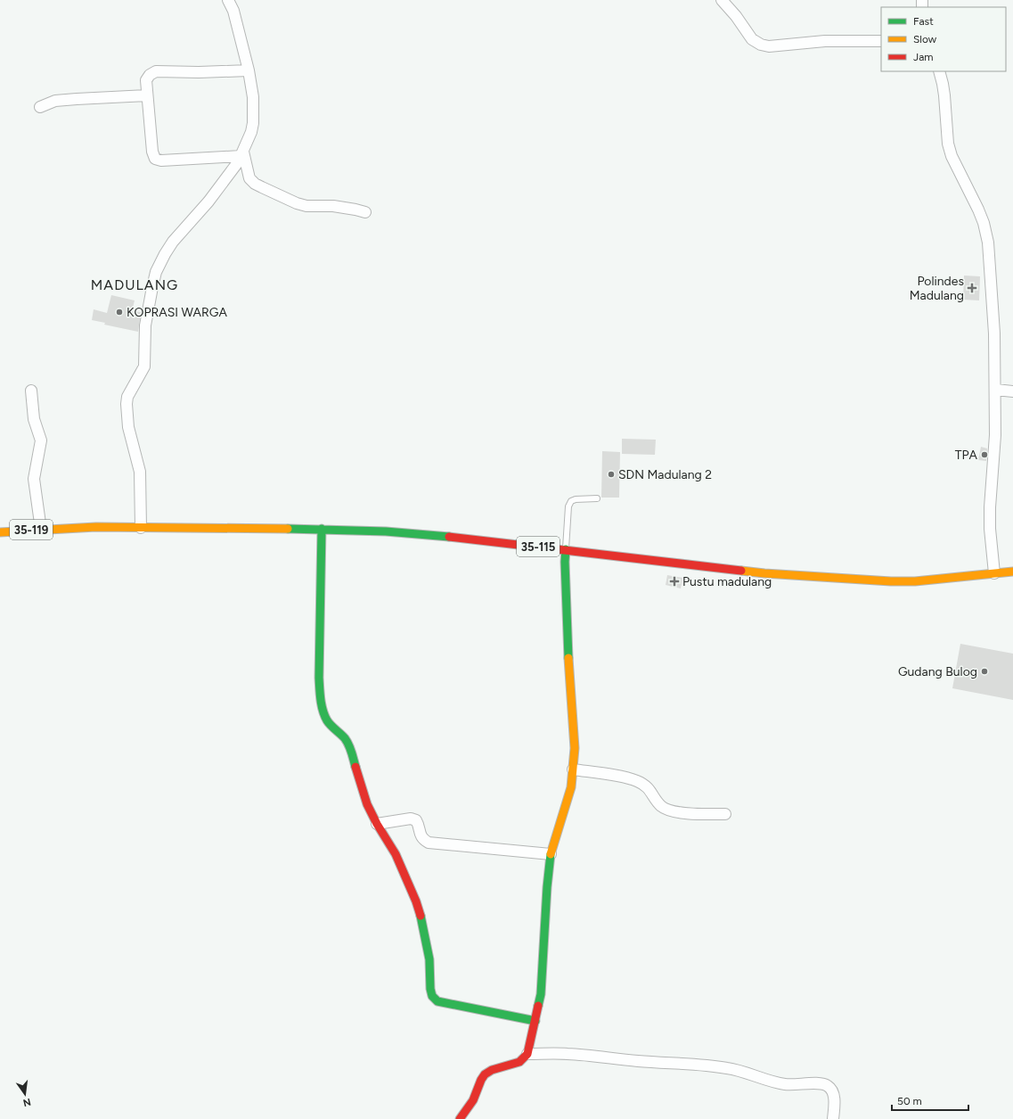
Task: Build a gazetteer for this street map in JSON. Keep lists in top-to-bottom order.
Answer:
{
  "streets": {
    "street": ["35-119", "35-115"]
  },
  "crossings": [
    ["35-119", "35-115"]
  ],
  "districts": ["MADULANG"],
  "places": {
    "health": ["Polindes Madulang", "Pustu madulang"],
    "other": [
      "KOPRASI WARGA",
      "TPA",
      "SDN Madulang 2",
      "Gudang Bulog"
    ]
  },
  "legend": ["Fast", "Slow", "Jam"],
  "scale_bar": "50 m",
  "north": "bottom"
}
